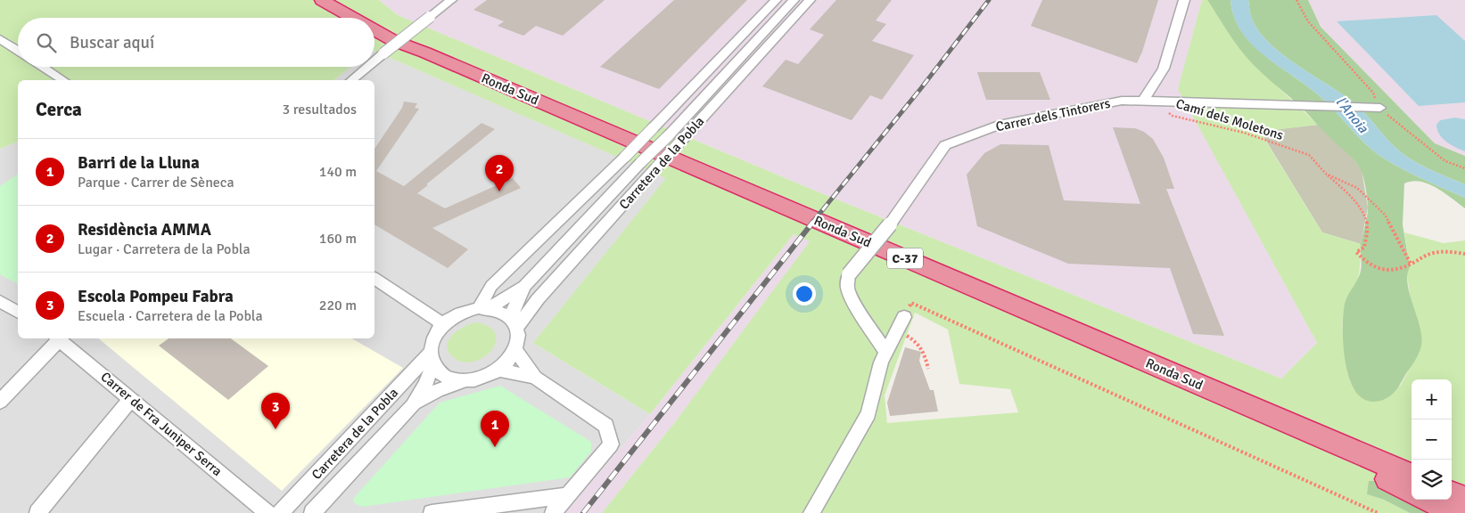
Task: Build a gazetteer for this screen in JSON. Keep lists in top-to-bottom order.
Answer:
{
  "streets": {
    "highway": ["Ronda Sud", "C-37"],
    "street": ["Carrer dels Tintorers", "Carretera de la Pobla", "Carrer de Fra Juniper Serra"],
    "path": ["Camí dels Moletons"]
  },
  "crossings": [
    ["Ronda Sud", "C-37"],
    ["Carrer dels Tintorers", "Camí dels Moletons"]
  ],
  "water": ["l'Anoia"],
  "page": {
    "search": "Buscar aquí",
    "heading": ["Cerca", "3 resultados"],
    "list": [
      {
        "mark": "1",
        "name": "Barri de la Lluna",
        "note": "Parque · Carrer de Sèneca",
        "value": "140 m"
      },
      {
        "mark": "2",
        "name": "Residència AMMA",
        "note": "Lugar · Carretera de la Pobla",
        "value": "160 m"
      },
      {
        "mark": "3",
        "name": "Escola Pompeu Fabra",
        "note": "Escuela · Carretera de la Pobla",
        "value": "220 m"
      }
    ],
    "pins": ["2", "3", "1"],
    "map_buttons": ["+", "−"]
  }
}
